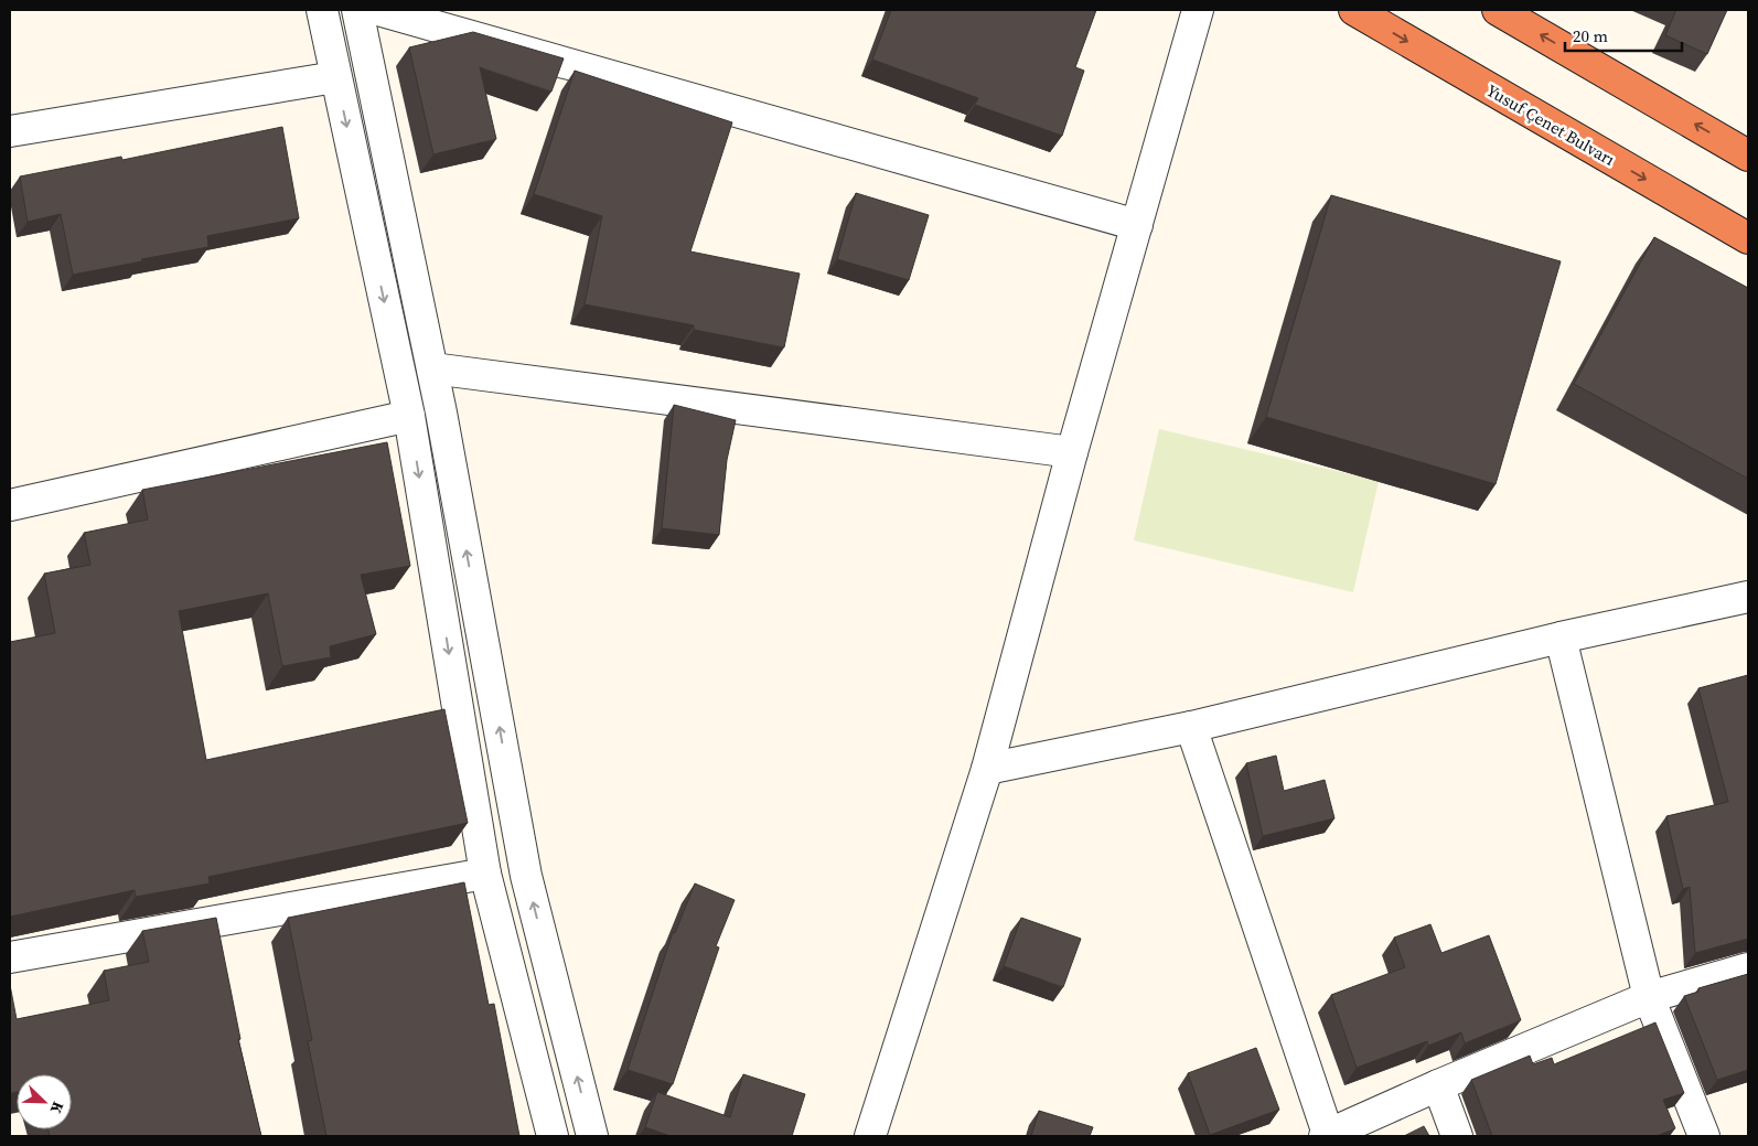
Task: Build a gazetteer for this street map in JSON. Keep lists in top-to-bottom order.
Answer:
{
  "streets": {
    "highway": ["Yusuf Çenet Bulvarı"]
  },
  "scale_bar": "20 m",
  "north": "bottom right"
}
